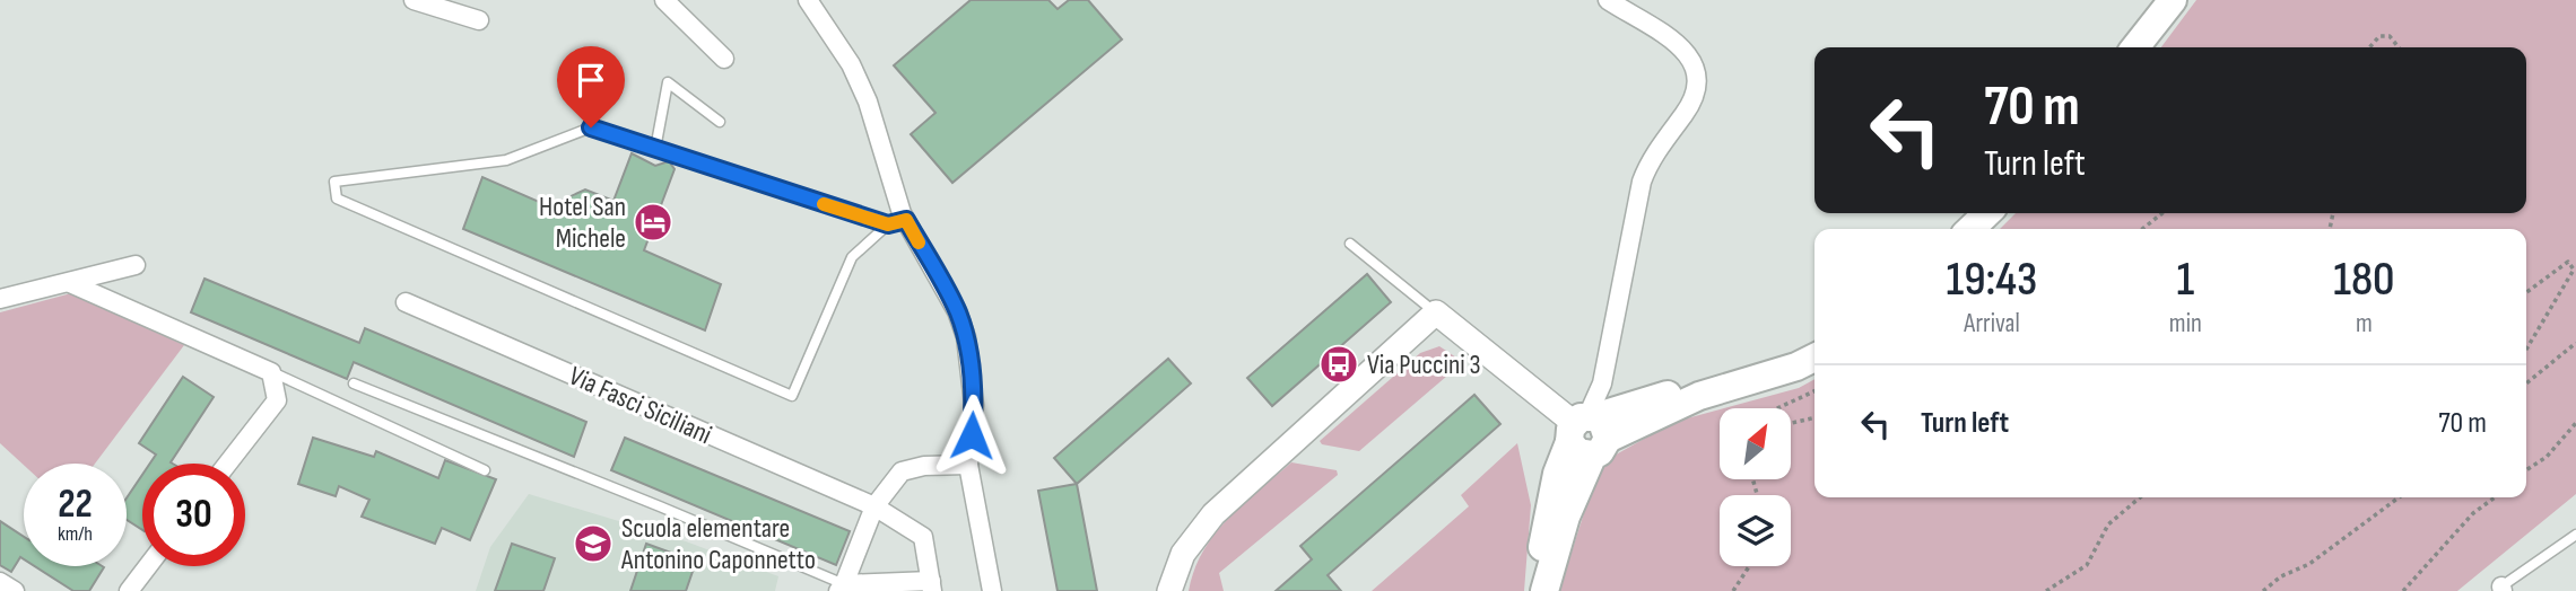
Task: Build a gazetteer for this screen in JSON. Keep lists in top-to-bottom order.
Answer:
{
  "streets": {
    "street": ["Via Fasci Siciliani"]
  },
  "places": {
    "hotel": ["Hotel San Michele"],
    "bus stop": ["Via Puccini 3"],
    "school or university": ["Scuola elementare Antonino Caponnetto"]
  },
  "north": "top right",
  "page": {
    "turn": ["70 m", "Turn left"],
    "eta": [
      "19:43",
      "Arrival",
      "1",
      "min",
      "180",
      "m"
    ],
    "list": [
      {
        "name": "Turn left",
        "value": "70 m"
      }
    ],
    "speed": "22 km/h",
    "limit": "30"
  }
}
